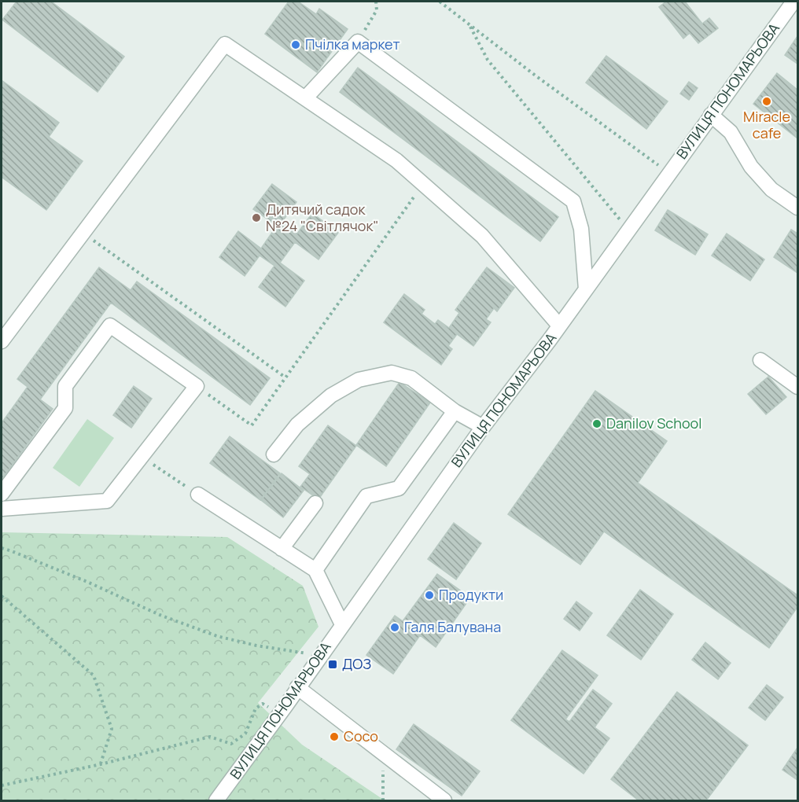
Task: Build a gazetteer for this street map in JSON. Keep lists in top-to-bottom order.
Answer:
{
  "streets": {
    "street": ["ВУЛИЦЯ ПОНОМАРЬОВА"]
  },
  "places": {
    "other": [
      "Пчілка маркет",
      "Miracle cafe",
      "Дитячий садок №24 \"Світлячок\"",
      "Danilov School",
      "Продукти",
      "Галя Балувана",
      "Сосо"
    ],
    "transit": ["ДОЗ"]
  }
}
